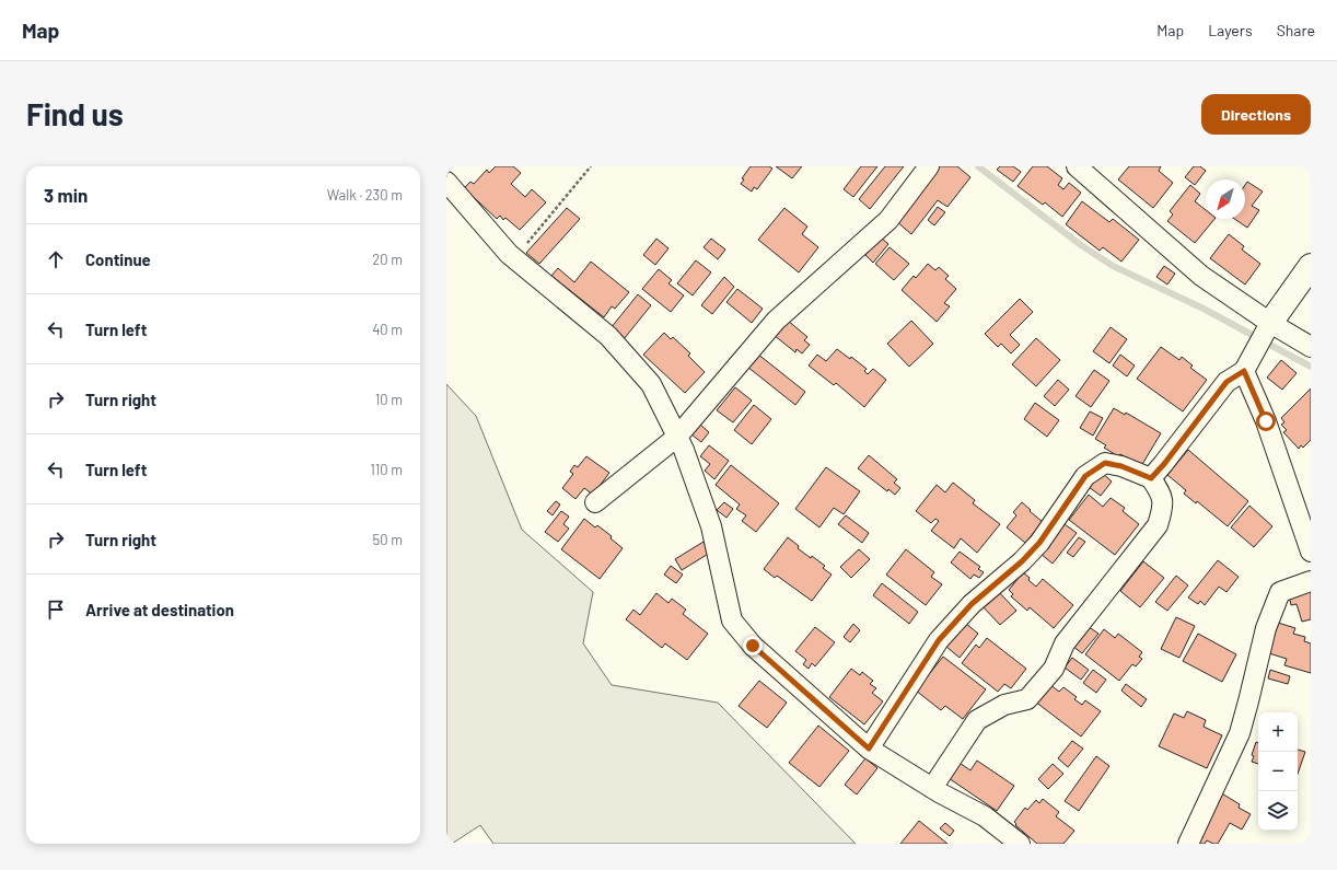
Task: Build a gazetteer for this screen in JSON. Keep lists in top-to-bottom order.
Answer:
{
  "north": "bottom left",
  "page": {
    "header": "Map",
    "nav": ["Map", "Layers", "Share"],
    "buttons": "Directions",
    "title": "Find us",
    "heading": ["3 min", "Walk · 230 m"],
    "list": [
      ["Continue", "20 m"],
      ["Turn left", "40 m"],
      ["Turn right", "10 m"],
      ["Turn left", "110 m"],
      ["Turn right", "50 m"],
      "Arrive at destination"
    ],
    "map_buttons": ["+", "−"]
  }
}
